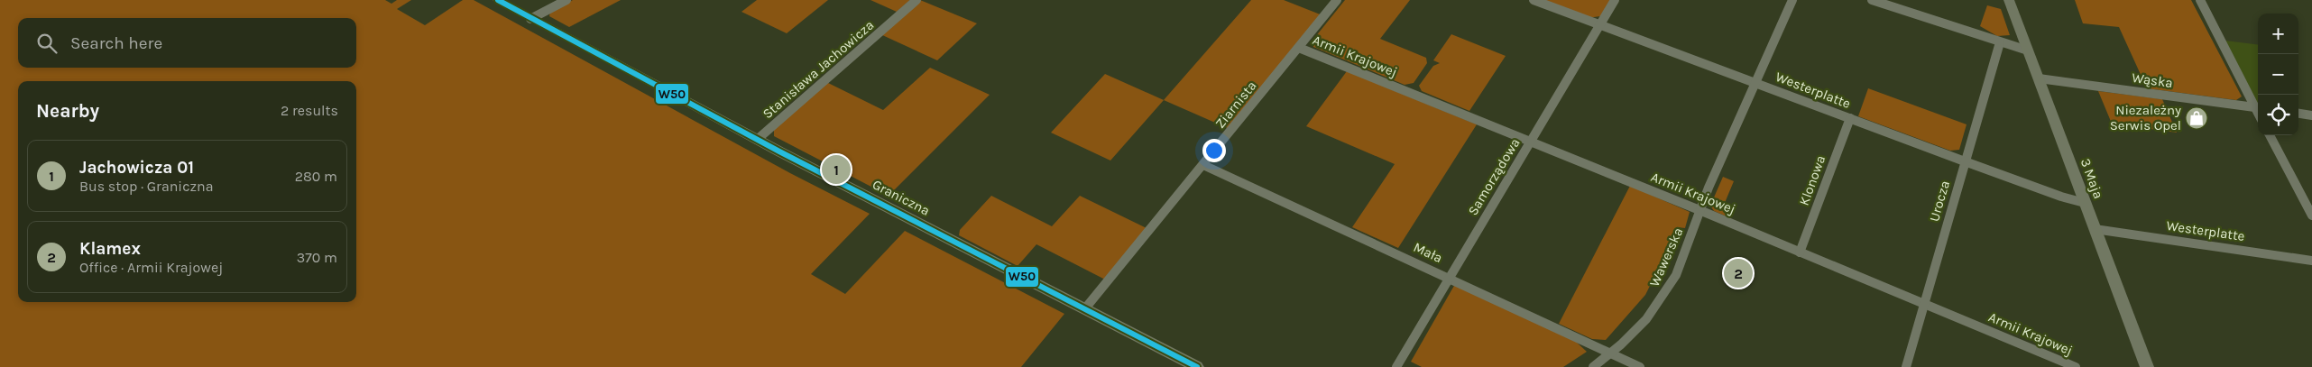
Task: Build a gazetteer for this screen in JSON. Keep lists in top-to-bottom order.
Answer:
{
  "streets": {
    "street": [
      "Armii Krajowej",
      "Stanisława Jachowicza",
      "Wąska",
      "Westerplatte",
      "Ziarnista",
      "Samorządowa",
      "3 Maja",
      "Klonowa",
      "Graniczna",
      "Urocza",
      "Mała",
      "Wawerska"
    ]
  },
  "crossings": [
    ["Armii Krajowej", "Ziarnista"],
    ["Armii Krajowej", "Samorządowa"],
    ["Armii Krajowej", "Klonowa"],
    ["Armii Krajowej", "Urocza"],
    ["Armii Krajowej", "Wawerska"],
    ["Stanisława Jachowicza", "Graniczna"],
    ["Wąska", "3 Maja"],
    ["Westerplatte", "Samorządowa"],
    ["Westerplatte", "3 Maja"],
    ["Westerplatte", "Klonowa"],
    ["Westerplatte", "Urocza"],
    ["Westerplatte", "Wawerska"],
    ["Ziarnista", "Graniczna"],
    ["Ziarnista", "Mała"],
    ["Samorządowa", "Mała"],
    ["Mała", "Wawerska"]
  ],
  "places": {
    "shop": ["Niezależny Serwis Opel"]
  },
  "lines": ["transit line W50"],
  "page": {
    "map_buttons": ["+", "−"],
    "search": "Search here",
    "heading": ["Nearby", "2 results"],
    "list": [
      {
        "mark": "1",
        "name": "Jachowicza 01",
        "note": "Bus stop · Graniczna",
        "value": "280 m"
      },
      {
        "mark": "2",
        "name": "Klamex",
        "note": "Office · Armii Krajowej",
        "value": "370 m"
      }
    ],
    "pins": ["1", "2"]
  }
}
